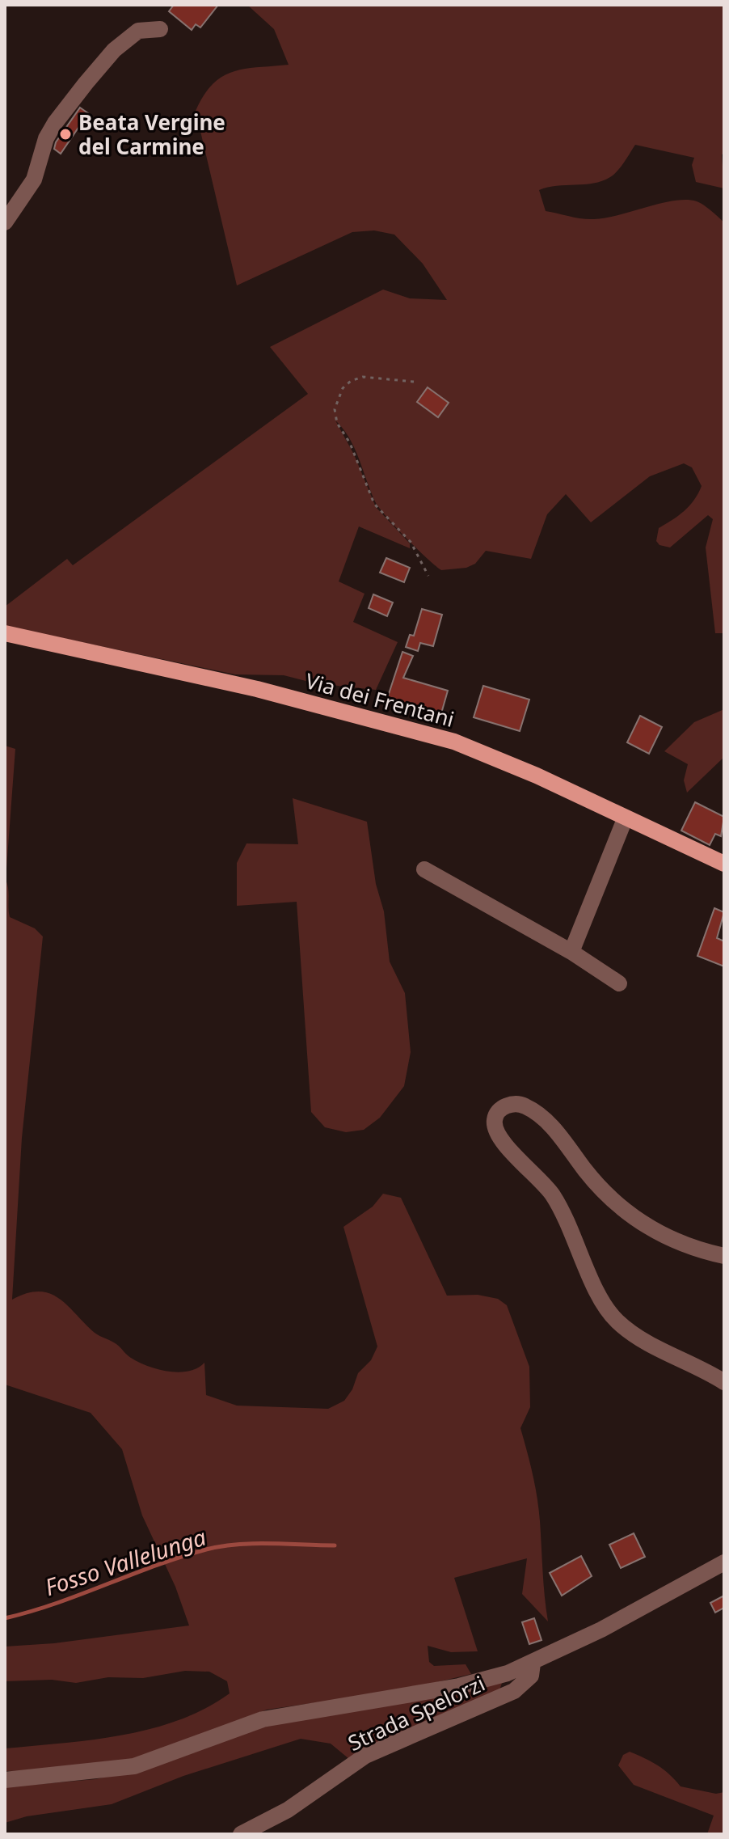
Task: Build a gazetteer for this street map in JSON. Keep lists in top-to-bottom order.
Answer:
{
  "streets": {
    "main road": ["Via dei Frentani"],
    "street": ["Strada Spelorzi"]
  },
  "water": ["Fosso Vallelunga"],
  "places": ["Beata Vergine del Carmine"]
}
